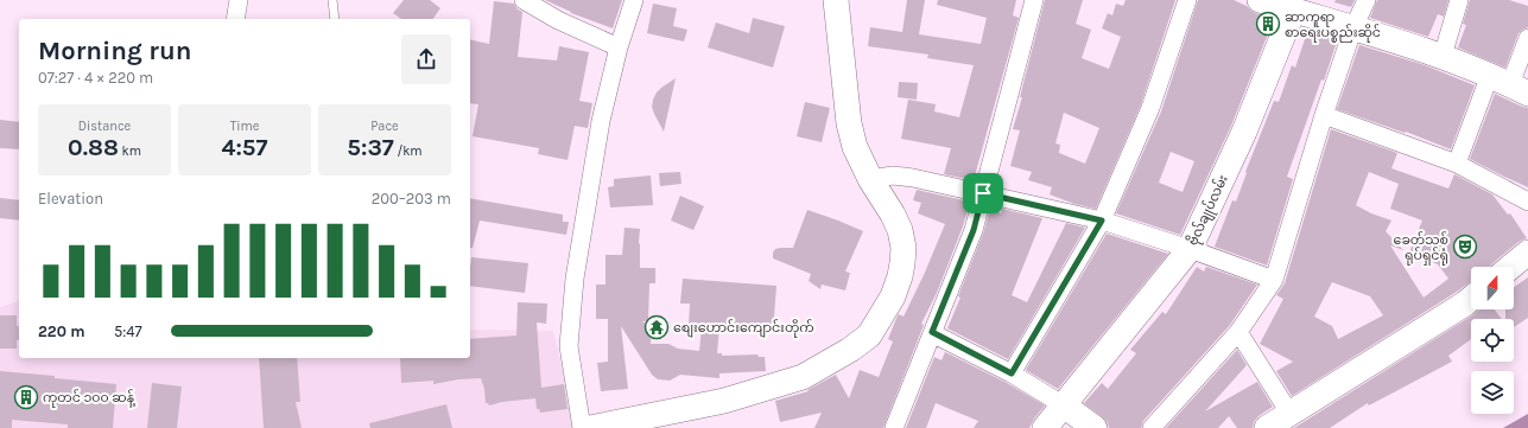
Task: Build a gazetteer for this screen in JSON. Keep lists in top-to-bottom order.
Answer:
{
  "streets": {
    "street": ["ဗိုလ်‌ချုပ်‌လမ်း"]
  },
  "places": {
    "building": ["ဆာကူရာ စာရေးပစ္စည်းဆိုင်", "ကုတင် ၁၀၀ ဆန့်"],
    "theatre": ["ခေတ်သစ် ရုပ်‌ရှင်ရုံ"],
    "temple": ["စျေးဟောင်းကျောင်းတိုက်"]
  },
  "north": "top",
  "page": {
    "heading": ["Morning run", "07:27 · 4 × 220 m"],
    "stats": [
      ["Distance", "0.88 km"],
      ["Time", "4:57"],
      ["Pace", "5:37 /km"]
    ],
    "chart": ["Elevation", "200–203 m"],
    "list": [
      {
        "name": "220 m",
        "note": "5:47"
      }
    ]
  }
}
